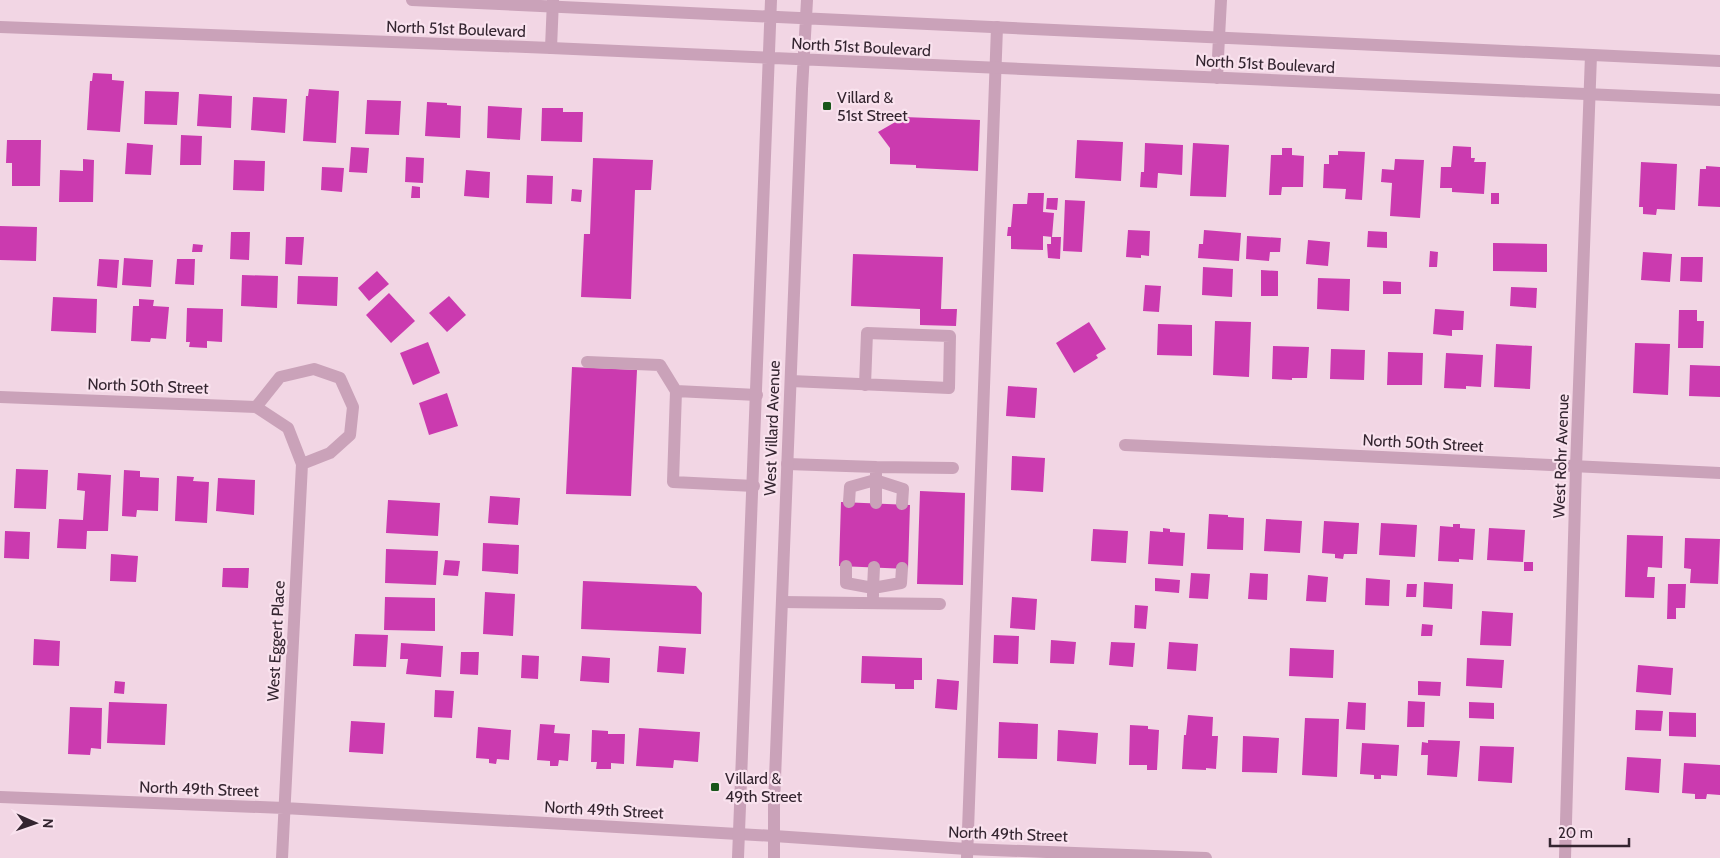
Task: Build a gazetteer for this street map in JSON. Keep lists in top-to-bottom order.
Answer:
{
  "streets": {
    "street": [
      "North 51st Boulevard",
      "North 50th Street",
      "West Villard Avenue",
      "West Rohr Avenue",
      "West Eggert Place",
      "North 49th Street"
    ]
  },
  "crossings": [
    ["North 51st Boulevard", "West Villard Avenue"],
    ["North 51st Boulevard", "West Rohr Avenue"],
    ["North 50th Street", "West Rohr Avenue"],
    ["North 50th Street", "West Eggert Place"],
    ["West Villard Avenue", "North 49th Street"],
    ["West Eggert Place", "North 49th Street"]
  ],
  "places": {
    "transit": ["Villard & 51st Street", "Villard & 49th Street"]
  },
  "scale_bar": "20 m",
  "north": "right"
}
